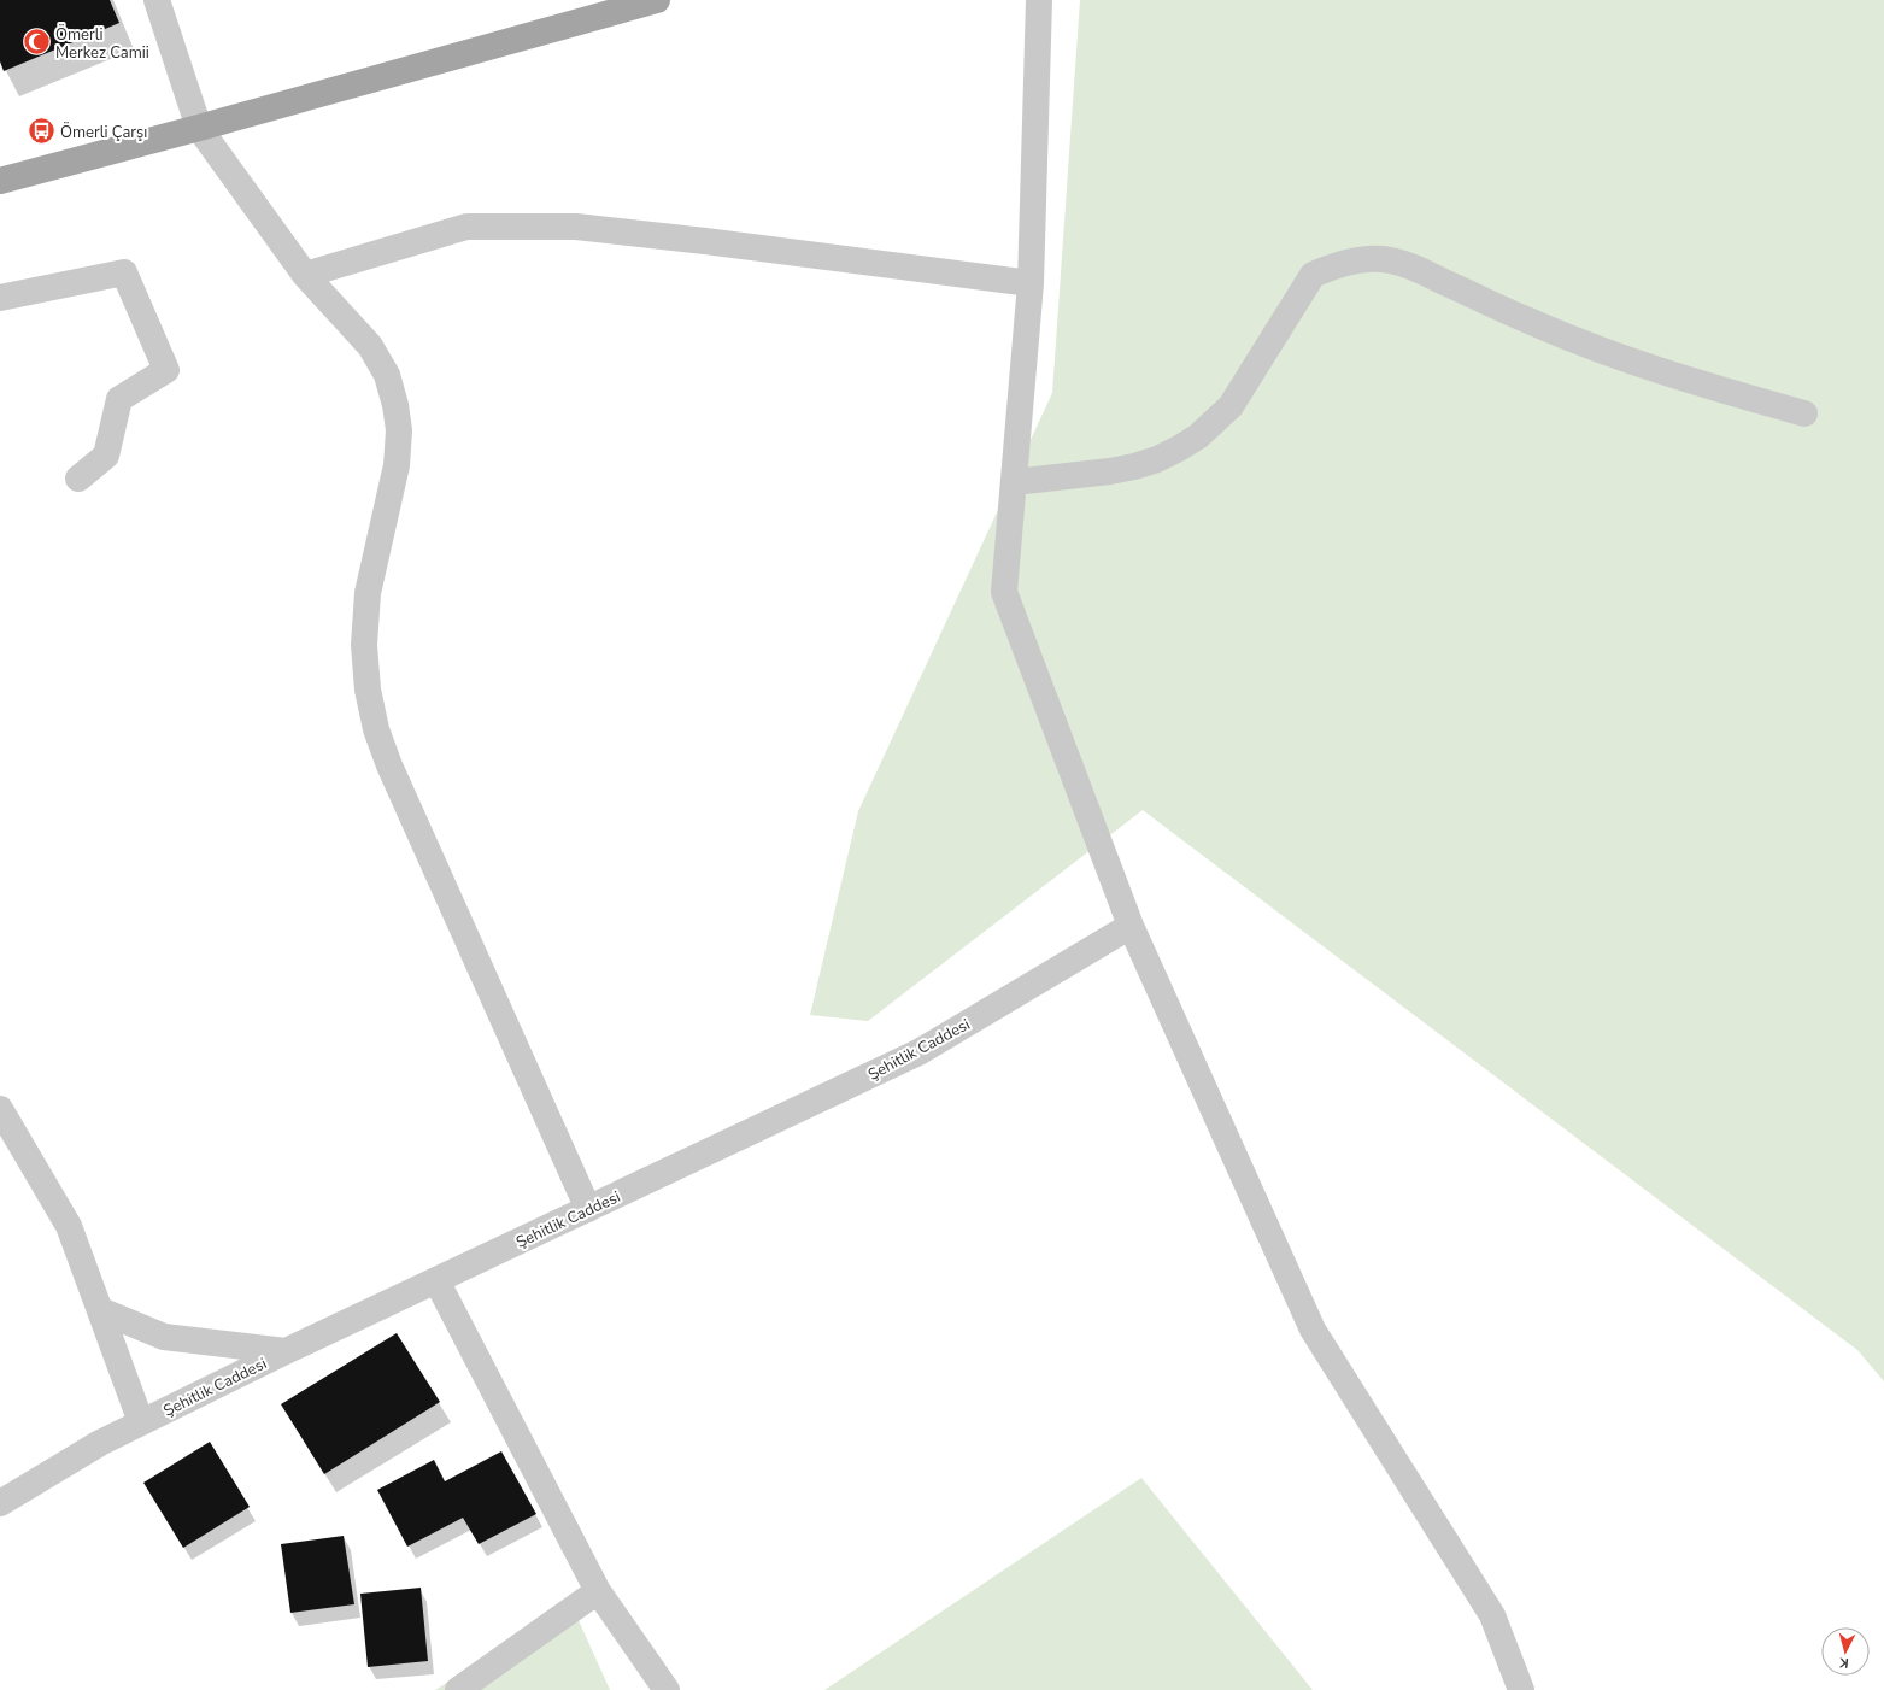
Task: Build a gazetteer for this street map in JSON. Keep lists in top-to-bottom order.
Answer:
{
  "streets": {
    "street": ["Şehitlik Caddesi"]
  },
  "places": {
    "mosque": ["Ömerli Merkez Camii"],
    "bus stop": ["Ömerli Çarşı"]
  },
  "north": "bottom"
}
